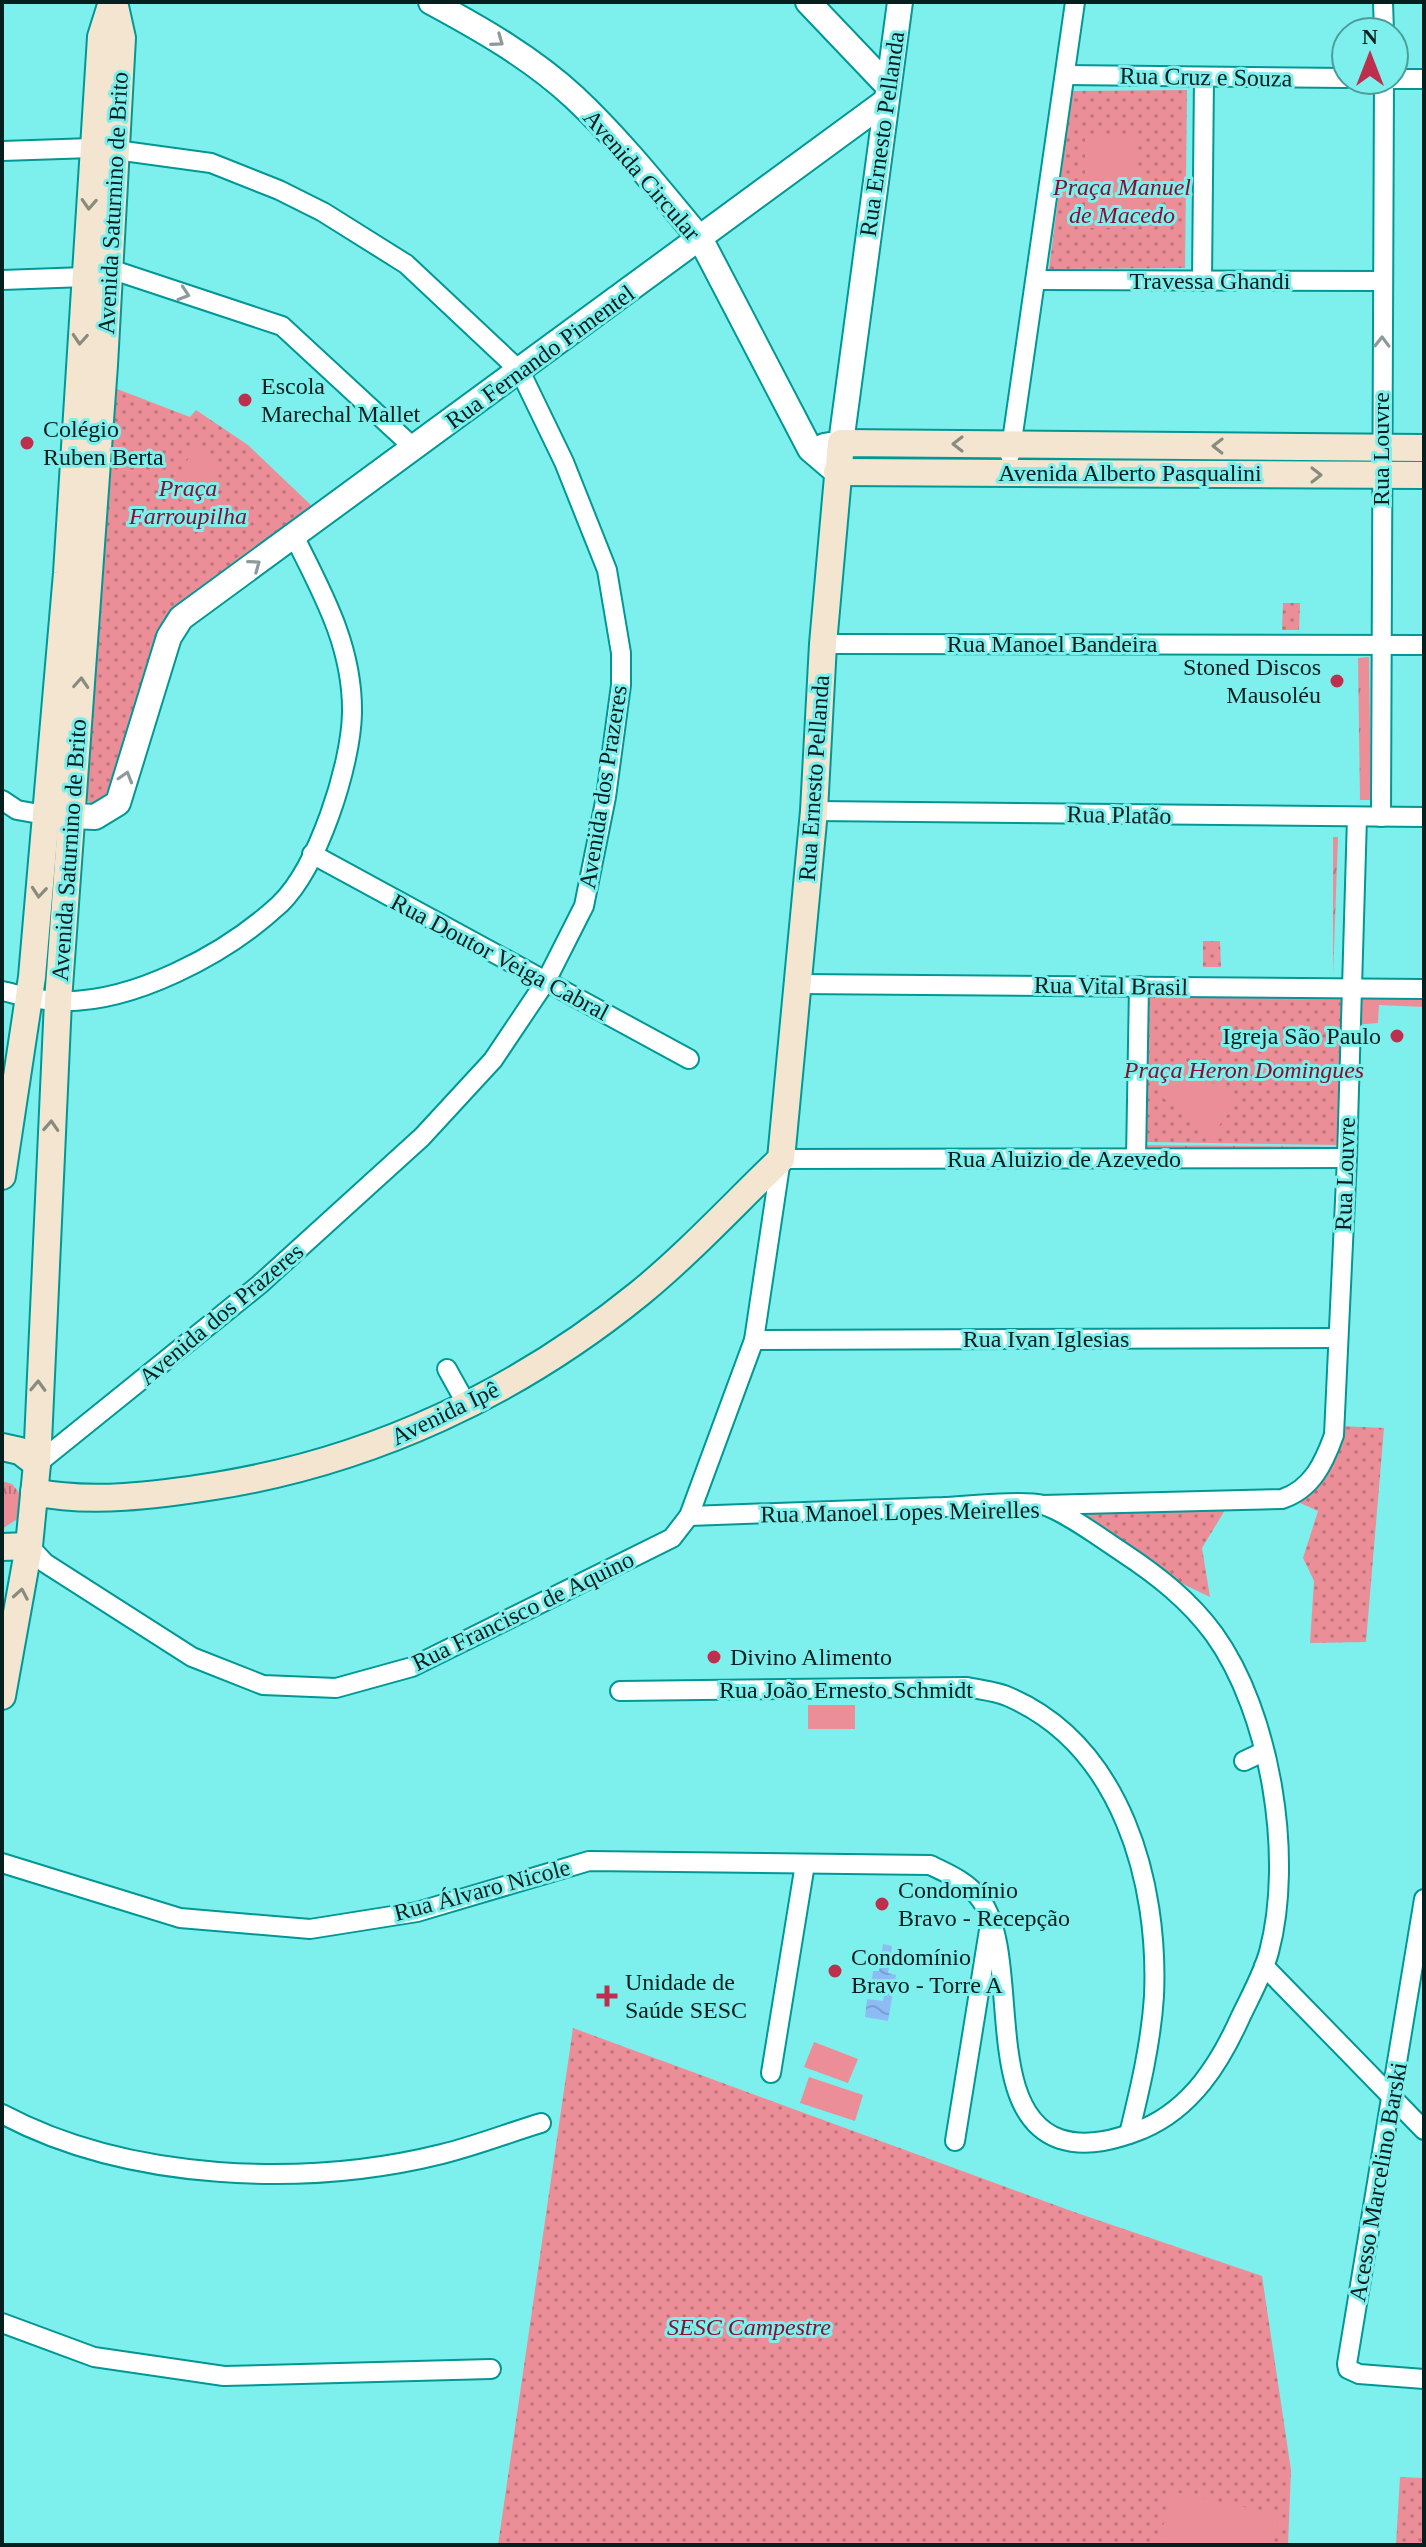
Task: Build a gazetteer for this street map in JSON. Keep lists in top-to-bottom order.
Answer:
{
  "streets": {
    "main road": [
      "Rua Ernesto Pellanda",
      "Avenida Saturnino de Brito",
      "Avenida Alberto Pasqualini",
      "Avenida Ipê"
    ],
    "street": [
      "Rua Cruz e Souza",
      "Avenida Circular",
      "Travessa Ghandi",
      "Rua Fernando Pimentel",
      "Rua Louvre",
      "Rua Manoel Bandeira",
      "Avenida dos Prazeres",
      "Rua Platão",
      "Rua Doutor Veiga Cabral",
      "Rua Vital Brasil",
      "Rua Aluizio de Azevedo",
      "Rua Ivan Iglesias",
      "Rua Manoel Lopes Meirelles",
      "Rua Francisco de Aquino",
      "Rua João Ernesto Schmidt",
      "Rua Álvaro Nicole",
      "Acesso Marcelino Barski"
    ]
  },
  "crossings": [
    ["Rua Ernesto Pellanda", "Avenida Circular"],
    ["Rua Ernesto Pellanda", "Rua Fernando Pimentel"],
    ["Rua Ernesto Pellanda", "Avenida Alberto Pasqualini"],
    ["Rua Ernesto Pellanda", "Rua Manoel Bandeira"],
    ["Rua Ernesto Pellanda", "Rua Platão"],
    ["Rua Ernesto Pellanda", "Rua Vital Brasil"],
    ["Rua Ernesto Pellanda", "Rua Aluizio de Azevedo"],
    ["Rua Ernesto Pellanda", "Rua Ivan Iglesias"],
    ["Rua Ernesto Pellanda", "Avenida Ipê"],
    ["Rua Ernesto Pellanda", "Rua Manoel Lopes Meirelles"],
    ["Rua Ernesto Pellanda", "Rua Francisco de Aquino"],
    ["Avenida Circular", "Rua Fernando Pimentel"],
    ["Avenida Circular", "Avenida Alberto Pasqualini"],
    ["Avenida Saturnino de Brito", "Rua Fernando Pimentel"],
    ["Avenida Saturnino de Brito", "Avenida dos Prazeres"],
    ["Avenida Saturnino de Brito", "Avenida Ipê"],
    ["Avenida Saturnino de Brito", "Rua Francisco de Aquino"],
    ["Travessa Ghandi", "Rua Louvre"],
    ["Rua Fernando Pimentel", "Avenida dos Prazeres"],
    ["Rua Louvre", "Avenida Alberto Pasqualini"],
    ["Rua Louvre", "Rua Manoel Bandeira"],
    ["Rua Louvre", "Rua Platão"],
    ["Rua Louvre", "Rua Vital Brasil"],
    ["Rua Louvre", "Rua Aluizio de Azevedo"],
    ["Rua Louvre", "Rua Ivan Iglesias"],
    ["Rua Louvre", "Rua Manoel Lopes Meirelles"],
    ["Avenida dos Prazeres", "Rua Doutor Veiga Cabral"],
    ["Rua Aluizio de Azevedo", "Avenida Ipê"],
    ["Rua Manoel Lopes Meirelles", "Rua João Ernesto Schmidt"],
    ["Rua Manoel Lopes Meirelles", "Rua Álvaro Nicole"]
  ],
  "one_way": ["Avenida Circular"],
  "parks": [
    "Praça Manuel de Macedo",
    "Praça Farroupilha",
    "Praça Heron Domingues",
    "SESC Campestre"
  ],
  "places": {
    "other": [
      "Escola Marechal Mallet",
      "Colégio Ruben Berta",
      "Stoned Discos Mausoléu",
      "Igreja São Paulo",
      "Divino Alimento",
      "Condomínio Bravo - Recepção",
      "Condomínio Bravo - Torre A"
    ],
    "health": ["Unidade de Saúde SESC"]
  },
  "north": "top"
}
